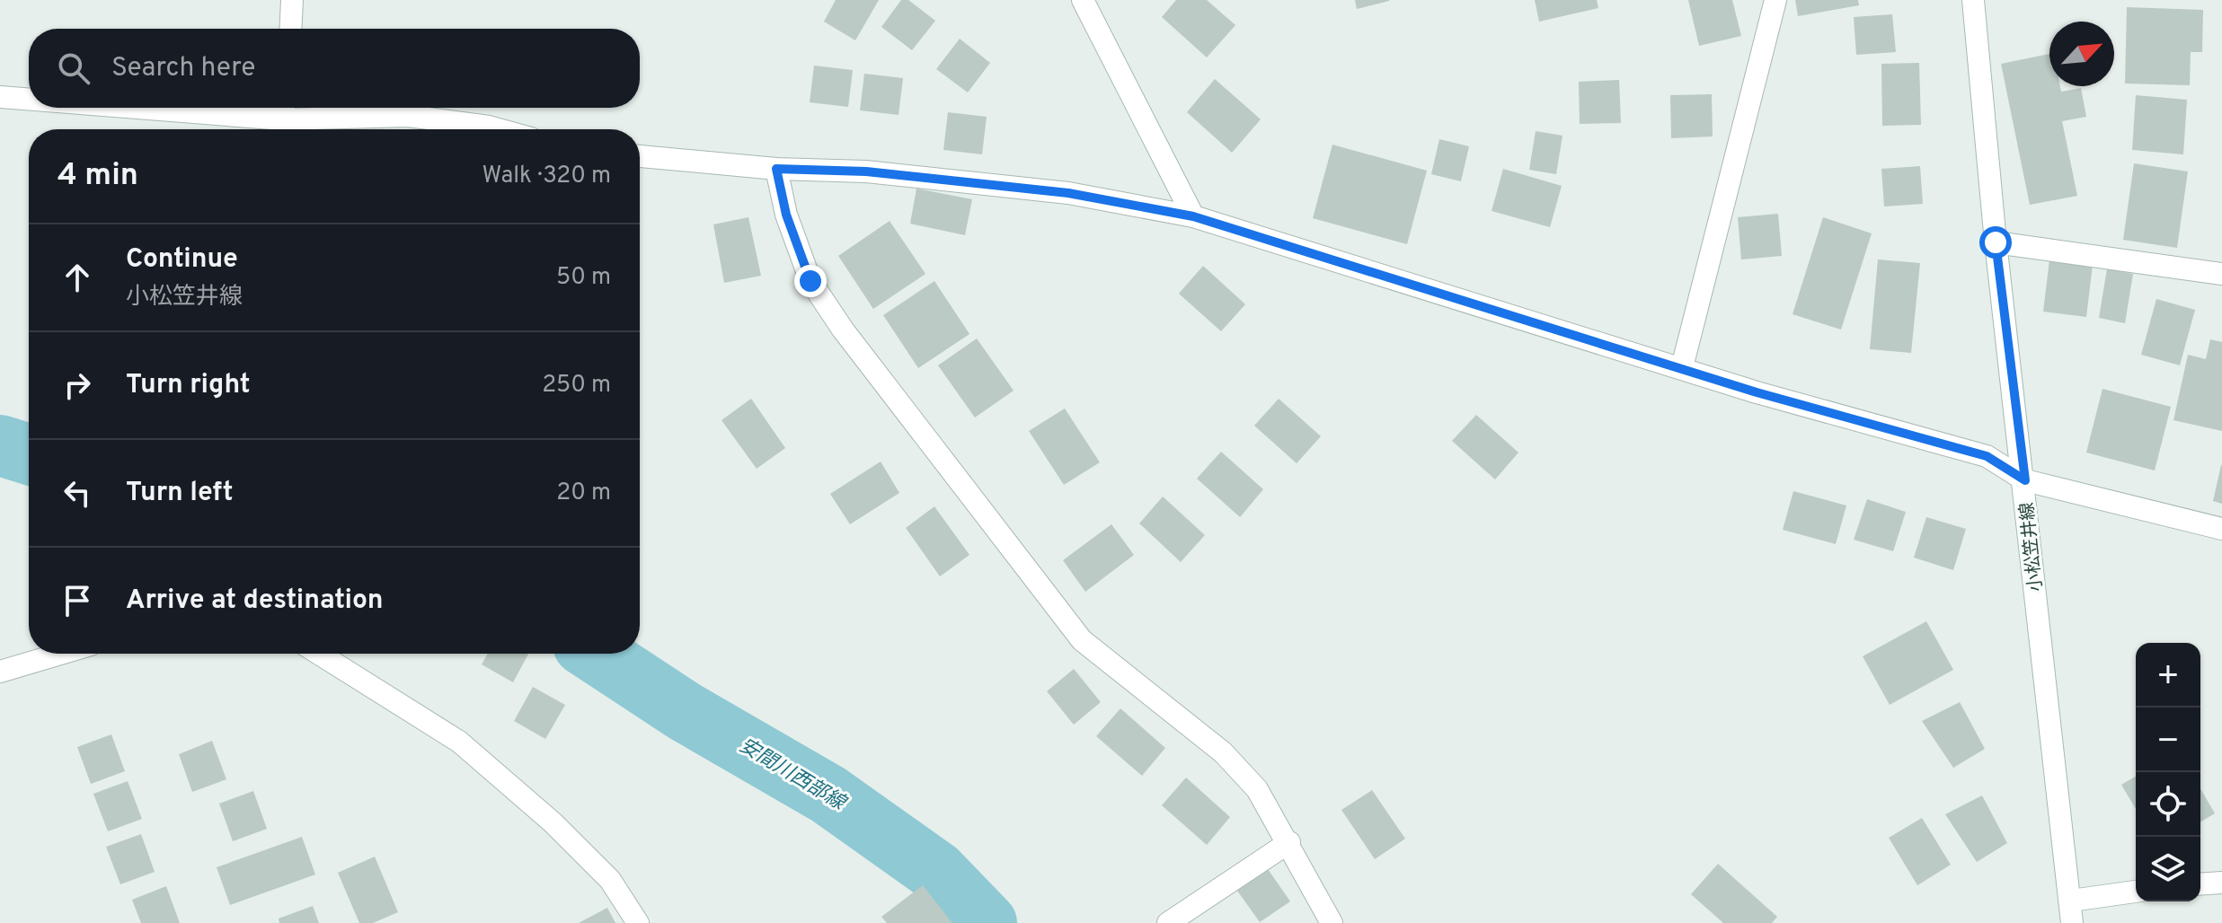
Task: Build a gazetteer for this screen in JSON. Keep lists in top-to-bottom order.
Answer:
{
  "streets": {
    "street": ["小松笠井線"]
  },
  "water": ["安間川西部線"],
  "north": "top right",
  "page": {
    "search": "Search here",
    "heading": ["4 min", "Walk · 320 m"],
    "list": [
      ["Continue", "小松笠井線", "50 m"],
      ["Turn right", "250 m"],
      ["Turn left", "20 m"],
      "Arrive at destination"
    ],
    "map_buttons": ["+", "−"]
  }
}
